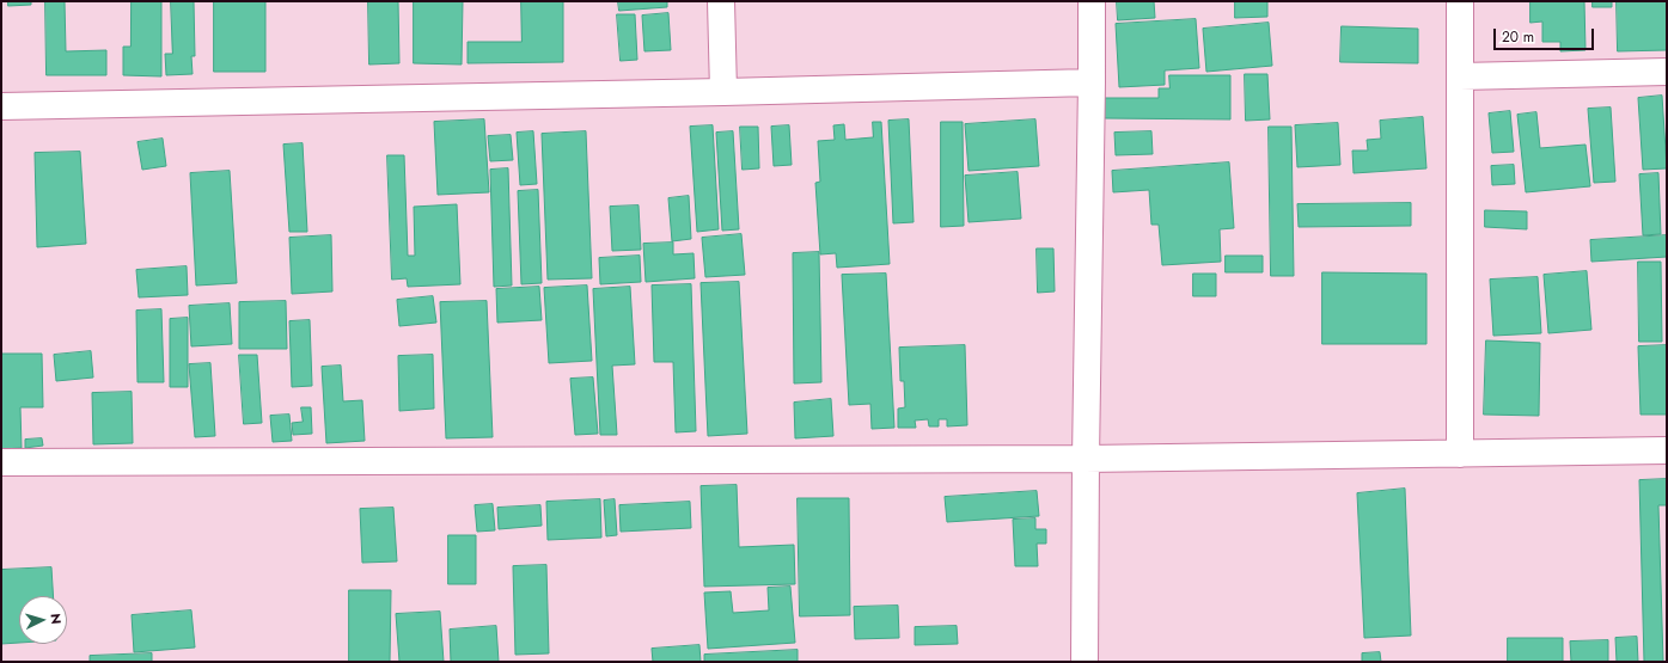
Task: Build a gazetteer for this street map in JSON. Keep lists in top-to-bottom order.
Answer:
{
  "scale_bar": "20 m",
  "north": "right"
}
